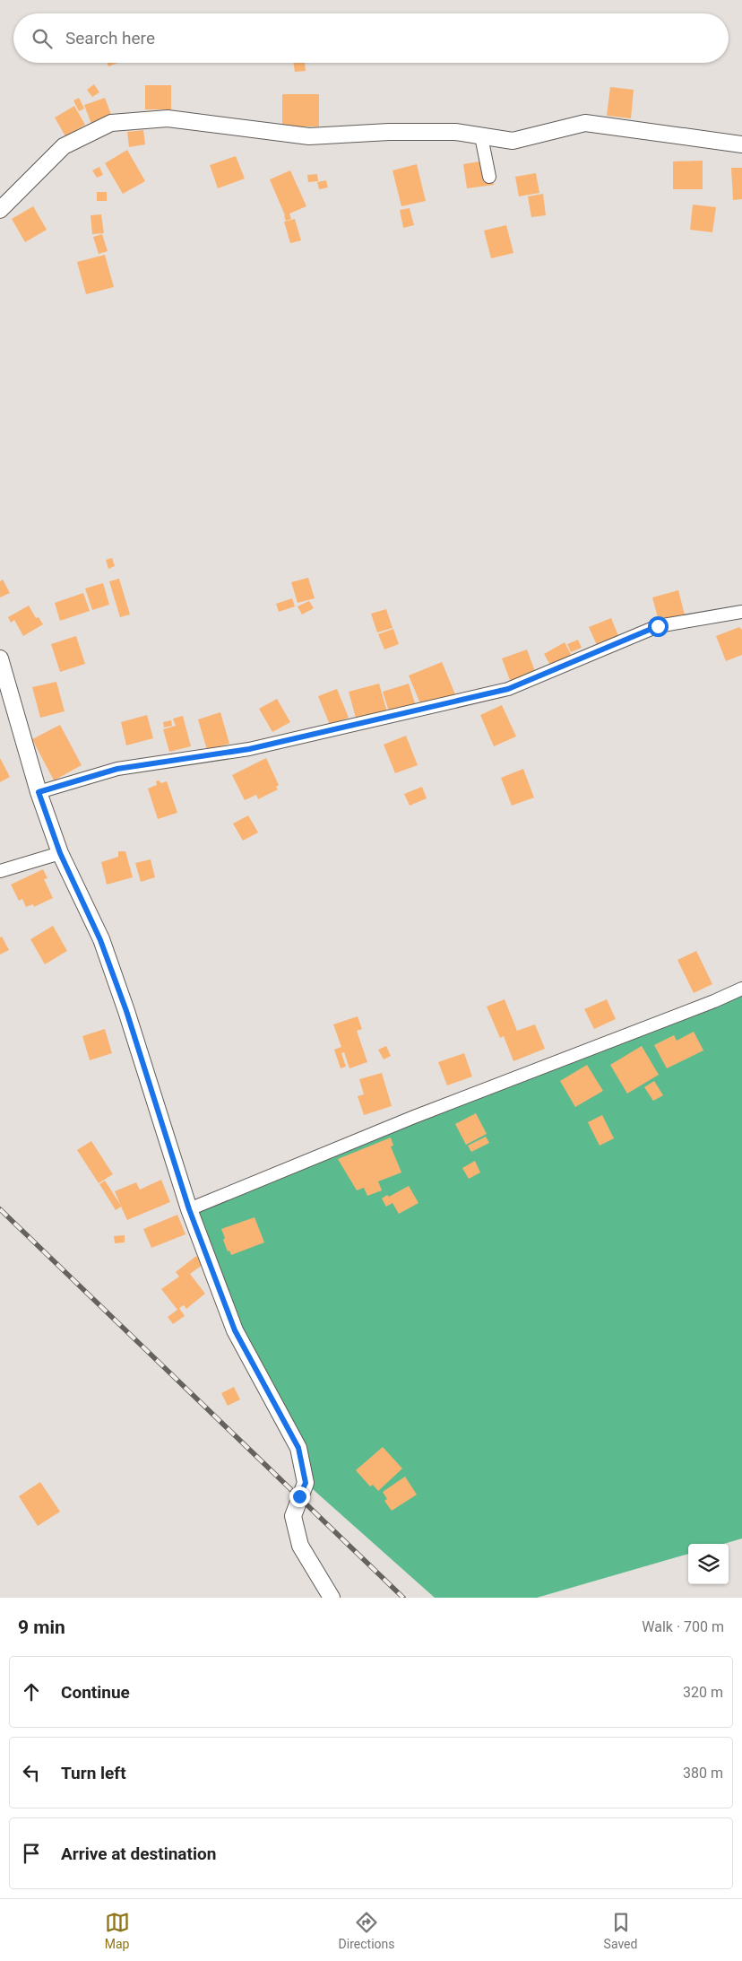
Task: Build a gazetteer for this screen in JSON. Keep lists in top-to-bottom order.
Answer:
{
  "page": {
    "search": "Search here",
    "heading": ["9 min", "Walk · 700 m"],
    "list": [
      ["Continue", "320 m"],
      ["Turn left", "380 m"],
      "Arrive at destination"
    ],
    "nav": ["Map", "Directions", "Saved"]
  }
}
